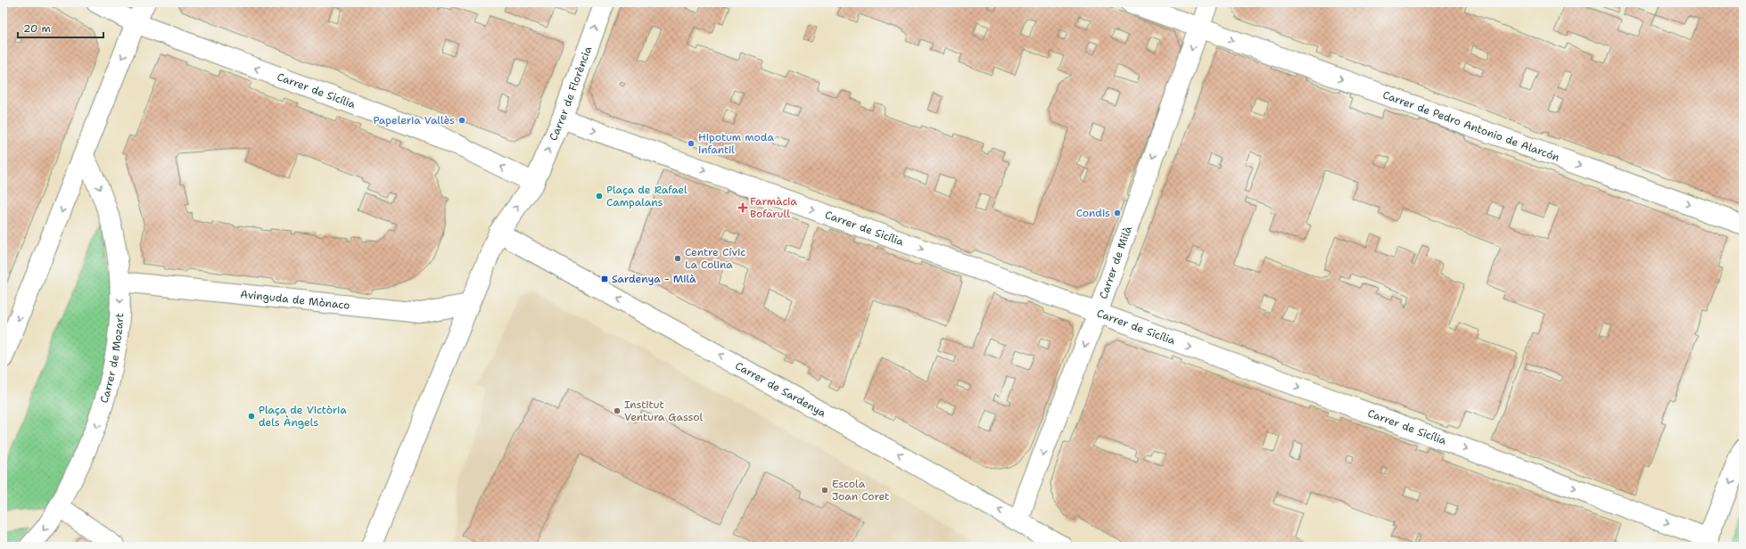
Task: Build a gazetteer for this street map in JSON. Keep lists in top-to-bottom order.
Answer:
{
  "streets": {
    "street": [
      "Carrer de Sicília",
      "Carrer de Florència",
      "Carrer de Pedro Antonio de Alarcón",
      "Carrer de Milà",
      "Avinguda de Mònaco",
      "Carrer de Mozart",
      "Carrer de Sardenya"
    ]
  },
  "crossings": [
    ["Carrer de Sicília", "Carrer de Florència"],
    ["Carrer de Sicília", "Carrer de Milà"],
    ["Carrer de Pedro Antonio de Alarcón", "Carrer de Milà"],
    ["Carrer de Milà", "Carrer de Sardenya"],
    ["Avinguda de Mònaco", "Carrer de Mozart"]
  ],
  "one_way": [
    "Carrer de Florència",
    "Carrer de Pedro Antonio de Alarcón",
    "Carrer de Milà",
    "Carrer de Sardenya"
  ],
  "places": {
    "other": [
      "Papeleria Vallès",
      "Hipotum moda infantil",
      "Plaça de Rafael Campalans",
      "Condis",
      "Centre Cívic La Colina",
      "Institut Ventura Gassol",
      "Plaça de Victòria dels Àngels",
      "Escola Joan Coret"
    ],
    "health": ["Farmàcia Bofarull"],
    "transit": ["Sardenya - Milà"]
  },
  "scale_bar": "20 m"
}
